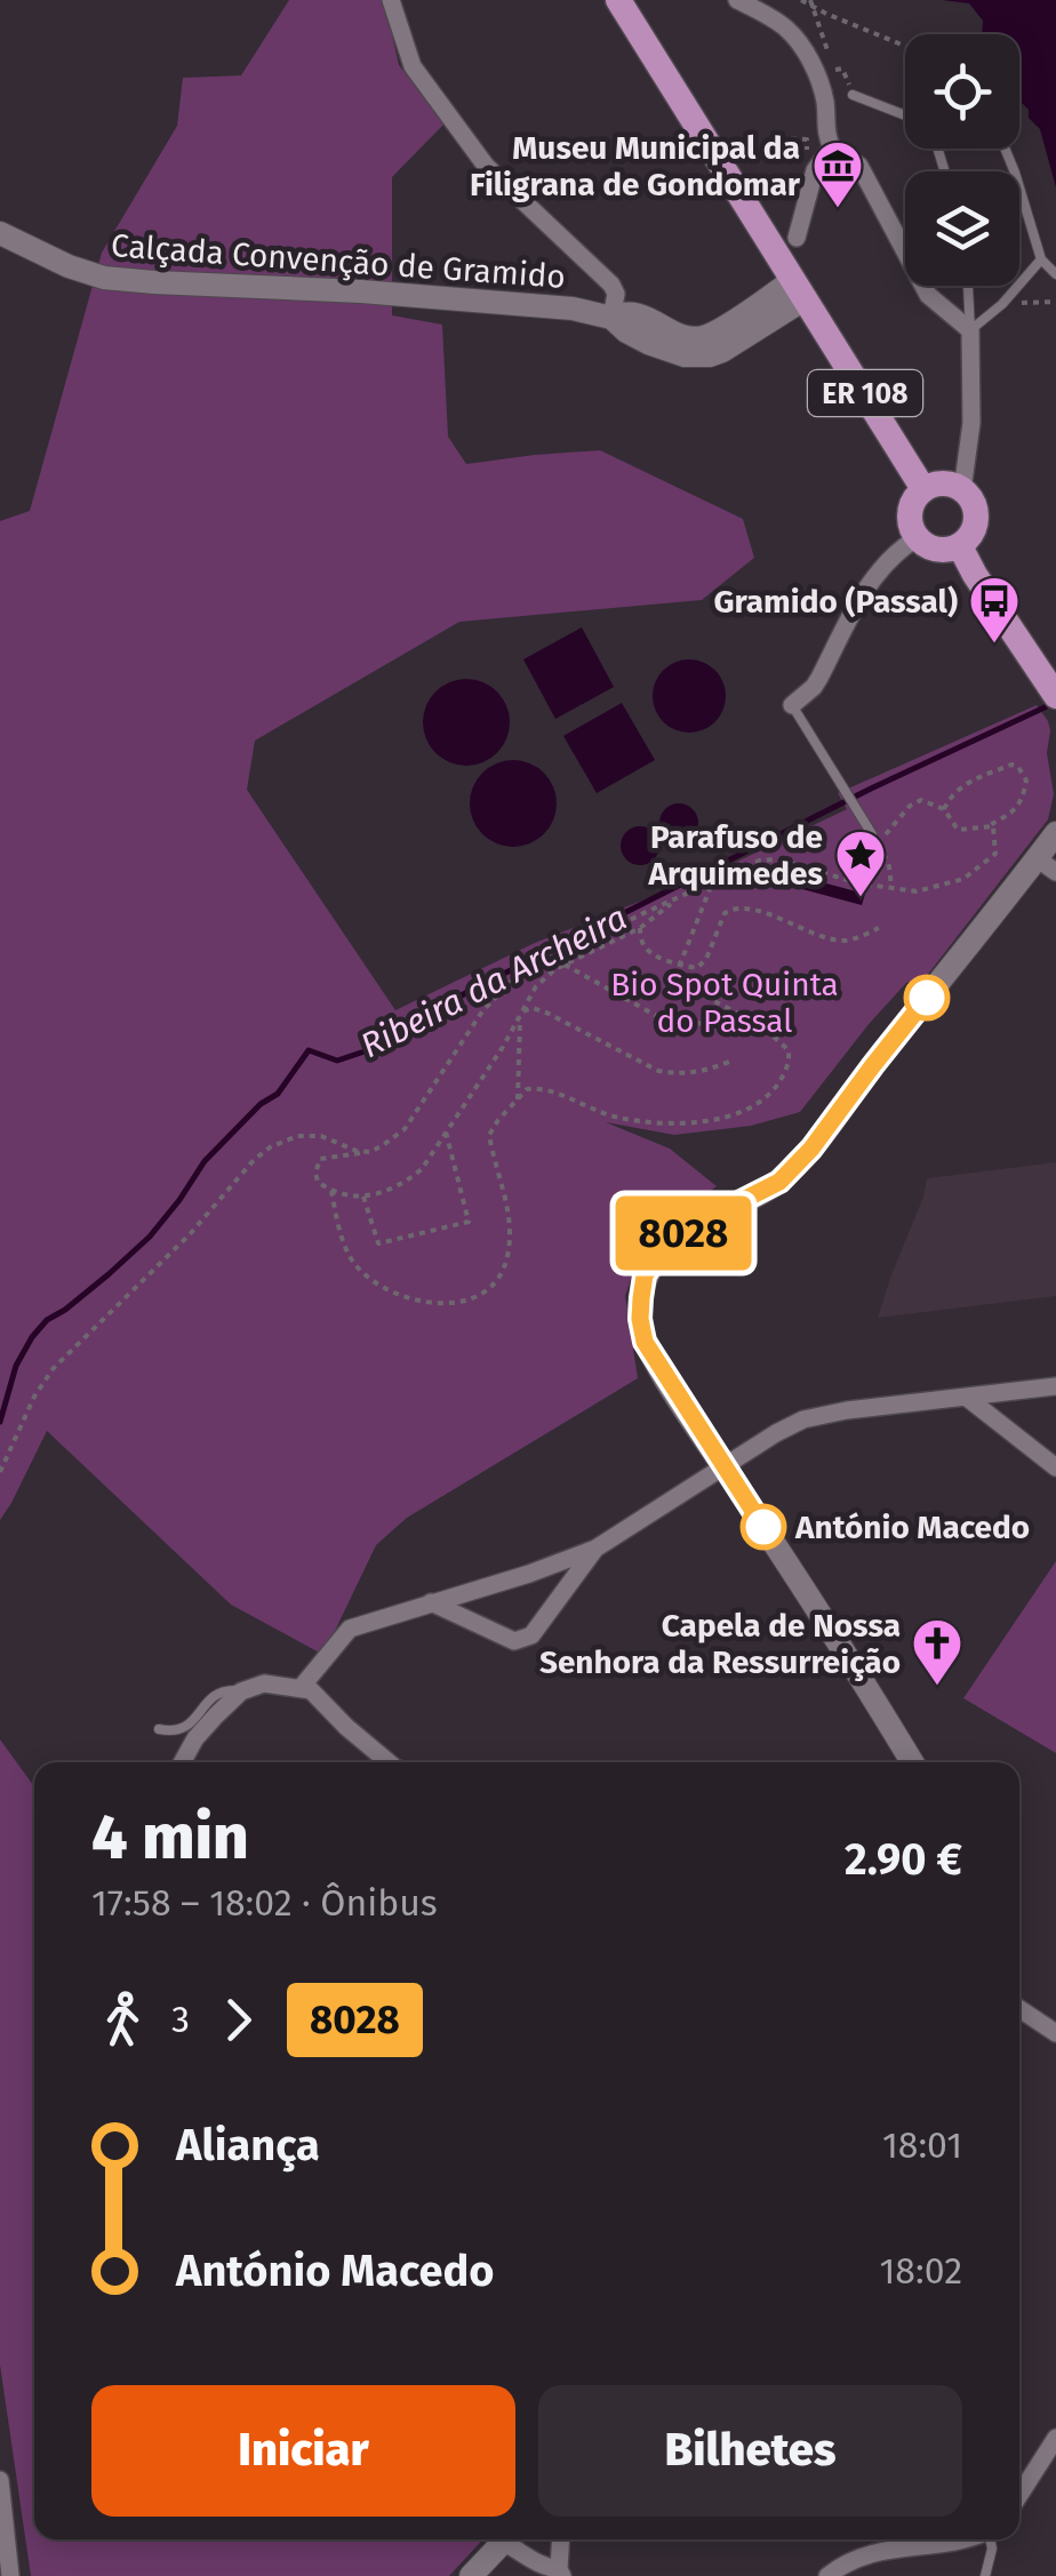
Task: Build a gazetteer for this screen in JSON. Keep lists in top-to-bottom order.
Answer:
{
  "streets": {
    "main road": ["ER 108"],
    "street": ["Calçada Convenção de Gramido"]
  },
  "crossings": [
    ["Calçada Convenção de Gramido", "ER 108"]
  ],
  "water": ["Ribeira da Archeira"],
  "parks": ["Bio Spot Quinta do Passal"],
  "places": {
    "museum": ["Museu Municipal da Filigrana de Gondomar"],
    "bus stop": ["Gramido (Passal)"],
    "place": ["Parafuso de Arquimedes"],
    "other": ["António Macedo"],
    "church": ["Capela de Nossa Senhora da Ressurreição"]
  },
  "lines": ["bus line 8028"],
  "page": {
    "on_map": "8028",
    "heading": ["4 min", "17:58 – 18:02 · Ônibus", "2.90 €"],
    "legs": ["3", "8028"],
    "list": [
      {
        "name": "Aliança",
        "value": "18:01"
      },
      {
        "name": "António Macedo",
        "value": "18:02"
      }
    ],
    "buttons": ["Iniciar", "Bilhetes"]
  }
}
